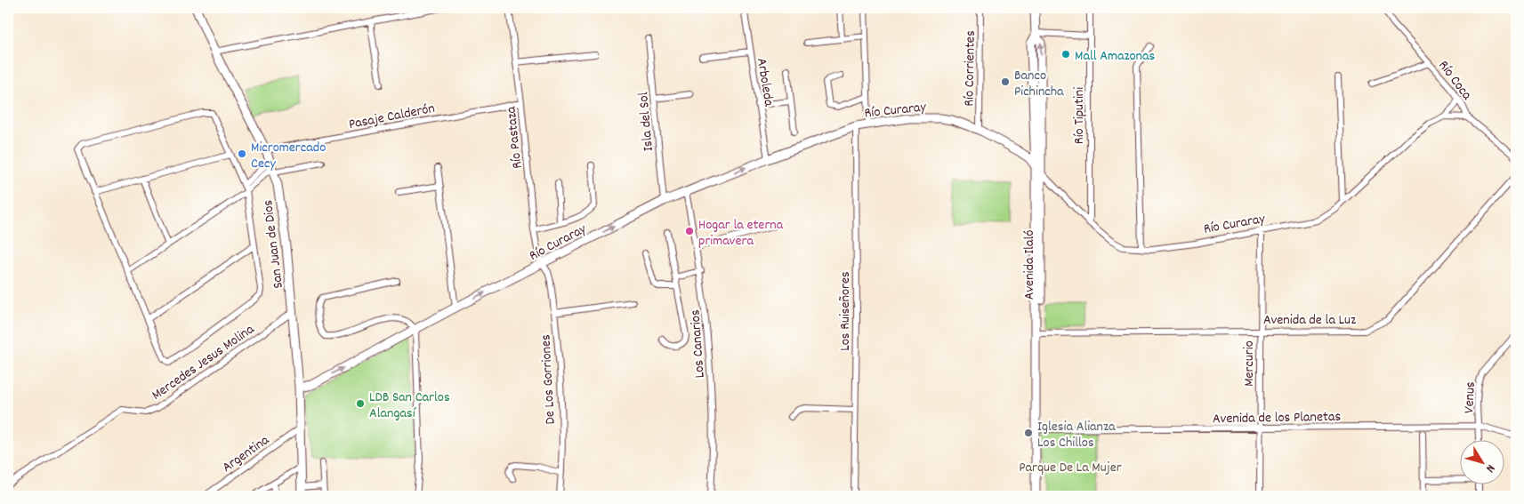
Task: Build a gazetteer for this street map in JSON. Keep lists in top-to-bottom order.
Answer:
{
  "streets": {
    "street": [
      "Río Corrientes",
      "Río Coca",
      "Arboleda",
      "Río Curaray",
      "Pasaje Calderón",
      "Río Tiputini",
      "Isla del Sol",
      "Río Pastaza",
      "San Juan de Dios",
      "Avenida Ilaló",
      "Los Ruiseñores",
      "Avenida de la Luz",
      "Los Canarios",
      "Mercedes Jesus Molina",
      "Mercurio",
      "De Los Gorriones",
      "Venus",
      "Avenida de los Planetas",
      "Argentina"
    ]
  },
  "crossings": [
    ["Río Corrientes", "Río Curaray"],
    ["Arboleda", "Río Curaray"],
    ["Río Curaray", "Río Tiputini"],
    ["Río Curaray", "Isla del Sol"],
    ["Río Curaray", "Río Pastaza"],
    ["Río Curaray", "San Juan de Dios"],
    ["Río Curaray", "Avenida Ilaló"],
    ["Río Curaray", "Los Ruiseñores"],
    ["Río Curaray", "Los Canarios"],
    ["Río Curaray", "Mercurio"],
    ["Río Curaray", "De Los Gorriones"],
    ["Pasaje Calderón", "Río Pastaza"],
    ["Pasaje Calderón", "San Juan de Dios"],
    ["Río Pastaza", "De Los Gorriones"],
    ["San Juan de Dios", "Mercedes Jesus Molina"],
    ["San Juan de Dios", "Argentina"],
    ["Avenida Ilaló", "Avenida de la Luz"],
    ["Avenida Ilaló", "Avenida de los Planetas"],
    ["Avenida de la Luz", "Mercurio"],
    ["Mercurio", "Avenida de los Planetas"],
    ["Venus", "Avenida de los Planetas"]
  ],
  "parks": ["Parque De La Mujer"],
  "places": [
    "Mall Amazonas",
    "Banco Pichincha",
    "Micromercado Cecy",
    "Hogar la eterna primavera",
    "LDB San Carlos Alangasí",
    "Iglesia Alianza Los Chillos"
  ],
  "north": "bottom right"
}
